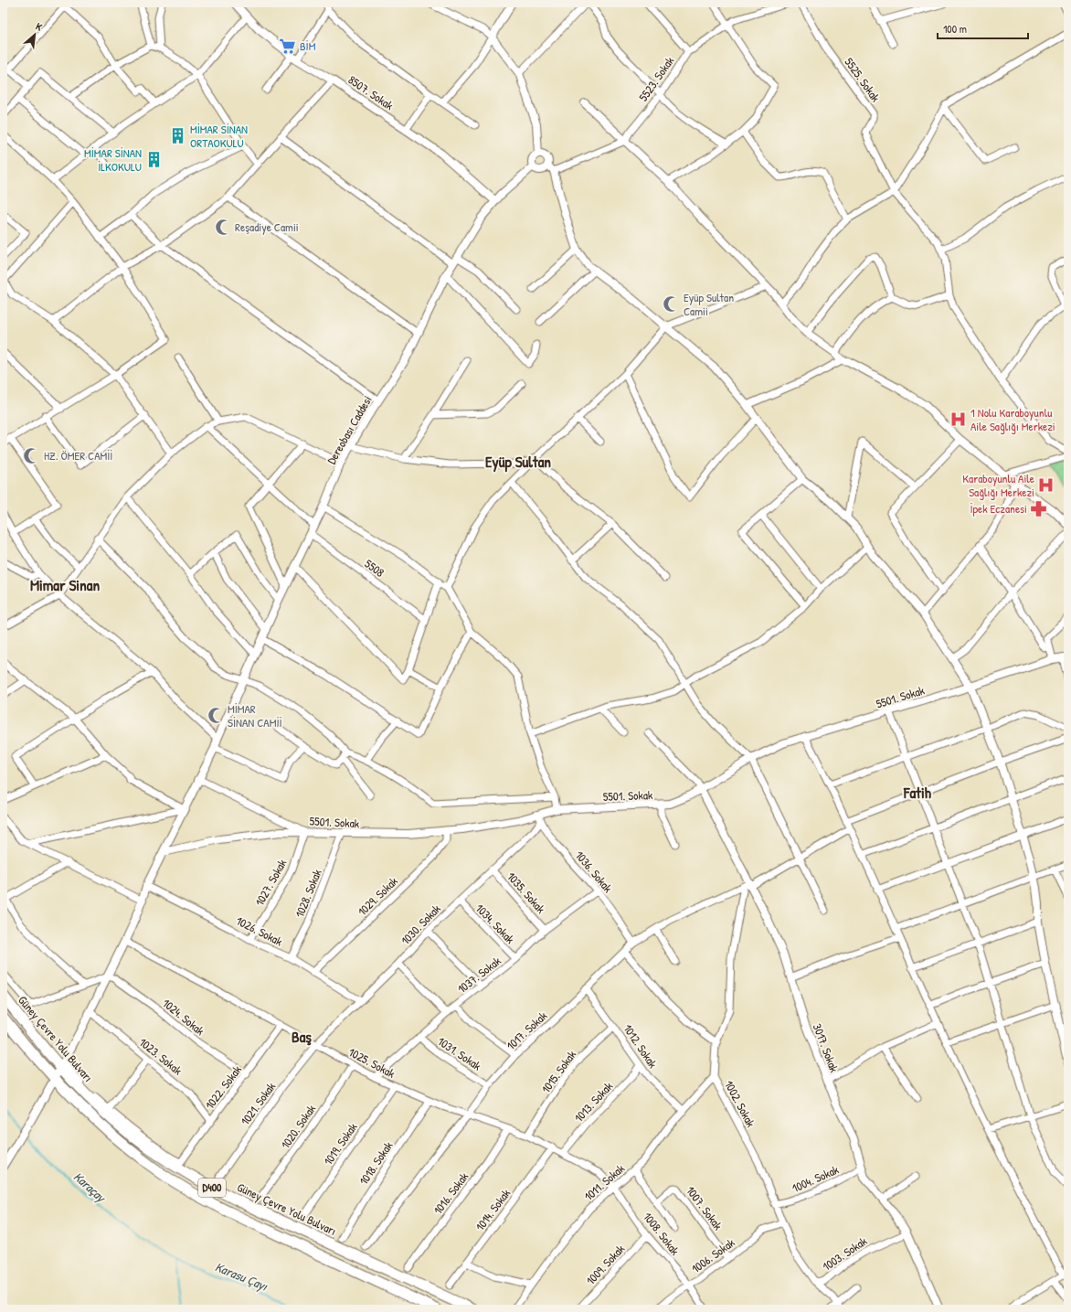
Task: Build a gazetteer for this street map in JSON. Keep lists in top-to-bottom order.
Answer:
{
  "streets": {
    "highway": ["Güney Çevre Yolu Bulvarı", "D400"],
    "street": [
      "5523. Sokak",
      "5525. Sokak",
      "8507. Sokak",
      "Dereobası Caddesi",
      "5508",
      "5501. Sokak",
      "1036. Sokak",
      "1027. Sokak",
      "1035. Sokak",
      "1028. Sokak",
      "1029. Sokak",
      "1034. Sokak",
      "1030. Sokak",
      "1026. Sokak",
      "1037. Sokak",
      "1024. Sokak",
      "1017. Sokak",
      "1012. Sokak",
      "3017. Sokak",
      "1031. Sokak",
      "1023. Sokak",
      "1025. Sokak",
      "1015. Sokak",
      "1022. Sokak",
      "1013. Sokak",
      "1021. Sokak",
      "1002. Sokak",
      "1020. Sokak",
      "1019. Sokak",
      "1018. Sokak",
      "1004. Sokak",
      "1011. Sokak",
      "1016. Sokak",
      "1007. Sokak",
      "1014. Sokak",
      "1008. Sokak",
      "1003. Sokak",
      "1006. Sokak",
      "1009. Sokak"
    ]
  },
  "crossings": [
    ["8507. Sokak", "Dereobası Caddesi"],
    ["Dereobası Caddesi", "5508"],
    ["Dereobası Caddesi", "5501. Sokak"],
    ["Dereobası Caddesi", "1026. Sokak"],
    ["Dereobası Caddesi", "1024. Sokak"],
    ["Dereobası Caddesi", "Güney Çevre Yolu Bulvarı"],
    ["Dereobası Caddesi", "1023. Sokak"],
    ["Dereobası Caddesi", "1025. Sokak"],
    ["Dereobası Caddesi", "D400"],
    ["5501. Sokak", "1036. Sokak"],
    ["5501. Sokak", "1027. Sokak"],
    ["5501. Sokak", "1028. Sokak"],
    ["5501. Sokak", "1029. Sokak"],
    ["5501. Sokak", "1030. Sokak"],
    ["5501. Sokak", "3017. Sokak"],
    ["1036. Sokak", "1030. Sokak"],
    ["1036. Sokak", "1037. Sokak"],
    ["1036. Sokak", "1017. Sokak"],
    ["1027. Sokak", "1026. Sokak"],
    ["1035. Sokak", "1030. Sokak"],
    ["1035. Sokak", "1037. Sokak"],
    ["1028. Sokak", "1026. Sokak"],
    ["1029. Sokak", "1026. Sokak"],
    ["1034. Sokak", "1030. Sokak"],
    ["1034. Sokak", "1037. Sokak"],
    ["1030. Sokak", "1026. Sokak"],
    ["1030. Sokak", "1025. Sokak"],
    ["1030. Sokak", "1021. Sokak"],
    ["1037. Sokak", "1031. Sokak"],
    ["1037. Sokak", "1025. Sokak"],
    ["1024. Sokak", "1022. Sokak"],
    ["1017. Sokak", "1012. Sokak"],
    ["1017. Sokak", "3017. Sokak"],
    ["1017. Sokak", "1031. Sokak"],
    ["1017. Sokak", "1025. Sokak"],
    ["1017. Sokak", "1002. Sokak"],
    ["1012. Sokak", "1015. Sokak"],
    ["1012. Sokak", "1013. Sokak"],
    ["1012. Sokak", "1011. Sokak"],
    ["3017. Sokak", "1002. Sokak"],
    ["3017. Sokak", "1004. Sokak"],
    ["3017. Sokak", "1003. Sokak"],
    ["1023. Sokak", "1022. Sokak"],
    ["1025. Sokak", "1015. Sokak"],
    ["1025. Sokak", "1022. Sokak"],
    ["1025. Sokak", "1013. Sokak"],
    ["1025. Sokak", "1021. Sokak"],
    ["1025. Sokak", "1020. Sokak"],
    ["1025. Sokak", "1019. Sokak"],
    ["1025. Sokak", "1018. Sokak"],
    ["1025. Sokak", "1011. Sokak"],
    ["1025. Sokak", "1016. Sokak"],
    ["1025. Sokak", "1014. Sokak"],
    ["1025. Sokak", "1008. Sokak"],
    ["1002. Sokak", "1004. Sokak"],
    ["1002. Sokak", "1011. Sokak"],
    ["1002. Sokak", "1003. Sokak"],
    ["1002. Sokak", "1006. Sokak"],
    ["1011. Sokak", "1008. Sokak"],
    ["1007. Sokak", "1006. Sokak"],
    ["1008. Sokak", "1006. Sokak"],
    ["1008. Sokak", "1009. Sokak"]
  ],
  "districts": [
    "Eyüp Sultan",
    "Mimar Sinan",
    "Fatih",
    "Baş"
  ],
  "water": ["Karaçay", "Karasu Çayı"],
  "places": {
    "supermarket": ["BİM"],
    "building": ["MİMAR SİNAN ORTAOKULU", "MİMAR SİNAN İLKOKULU"],
    "mosque": [
      "Reşadiye Camii",
      "Eyüp Sultan Camii",
      "HZ. ÖMER CAMİİ",
      "MİMAR SİNAN CAMİİ"
    ],
    "hospital": ["1 Nolu Karaboyunlu Aile Sağlığı Merkezi", "Karaboyunlu Aile Sağlığı Merkezi"],
    "pharmacy": ["İpek Eczanesi"]
  },
  "scale_bar": "100 m",
  "north": "top right"
}
